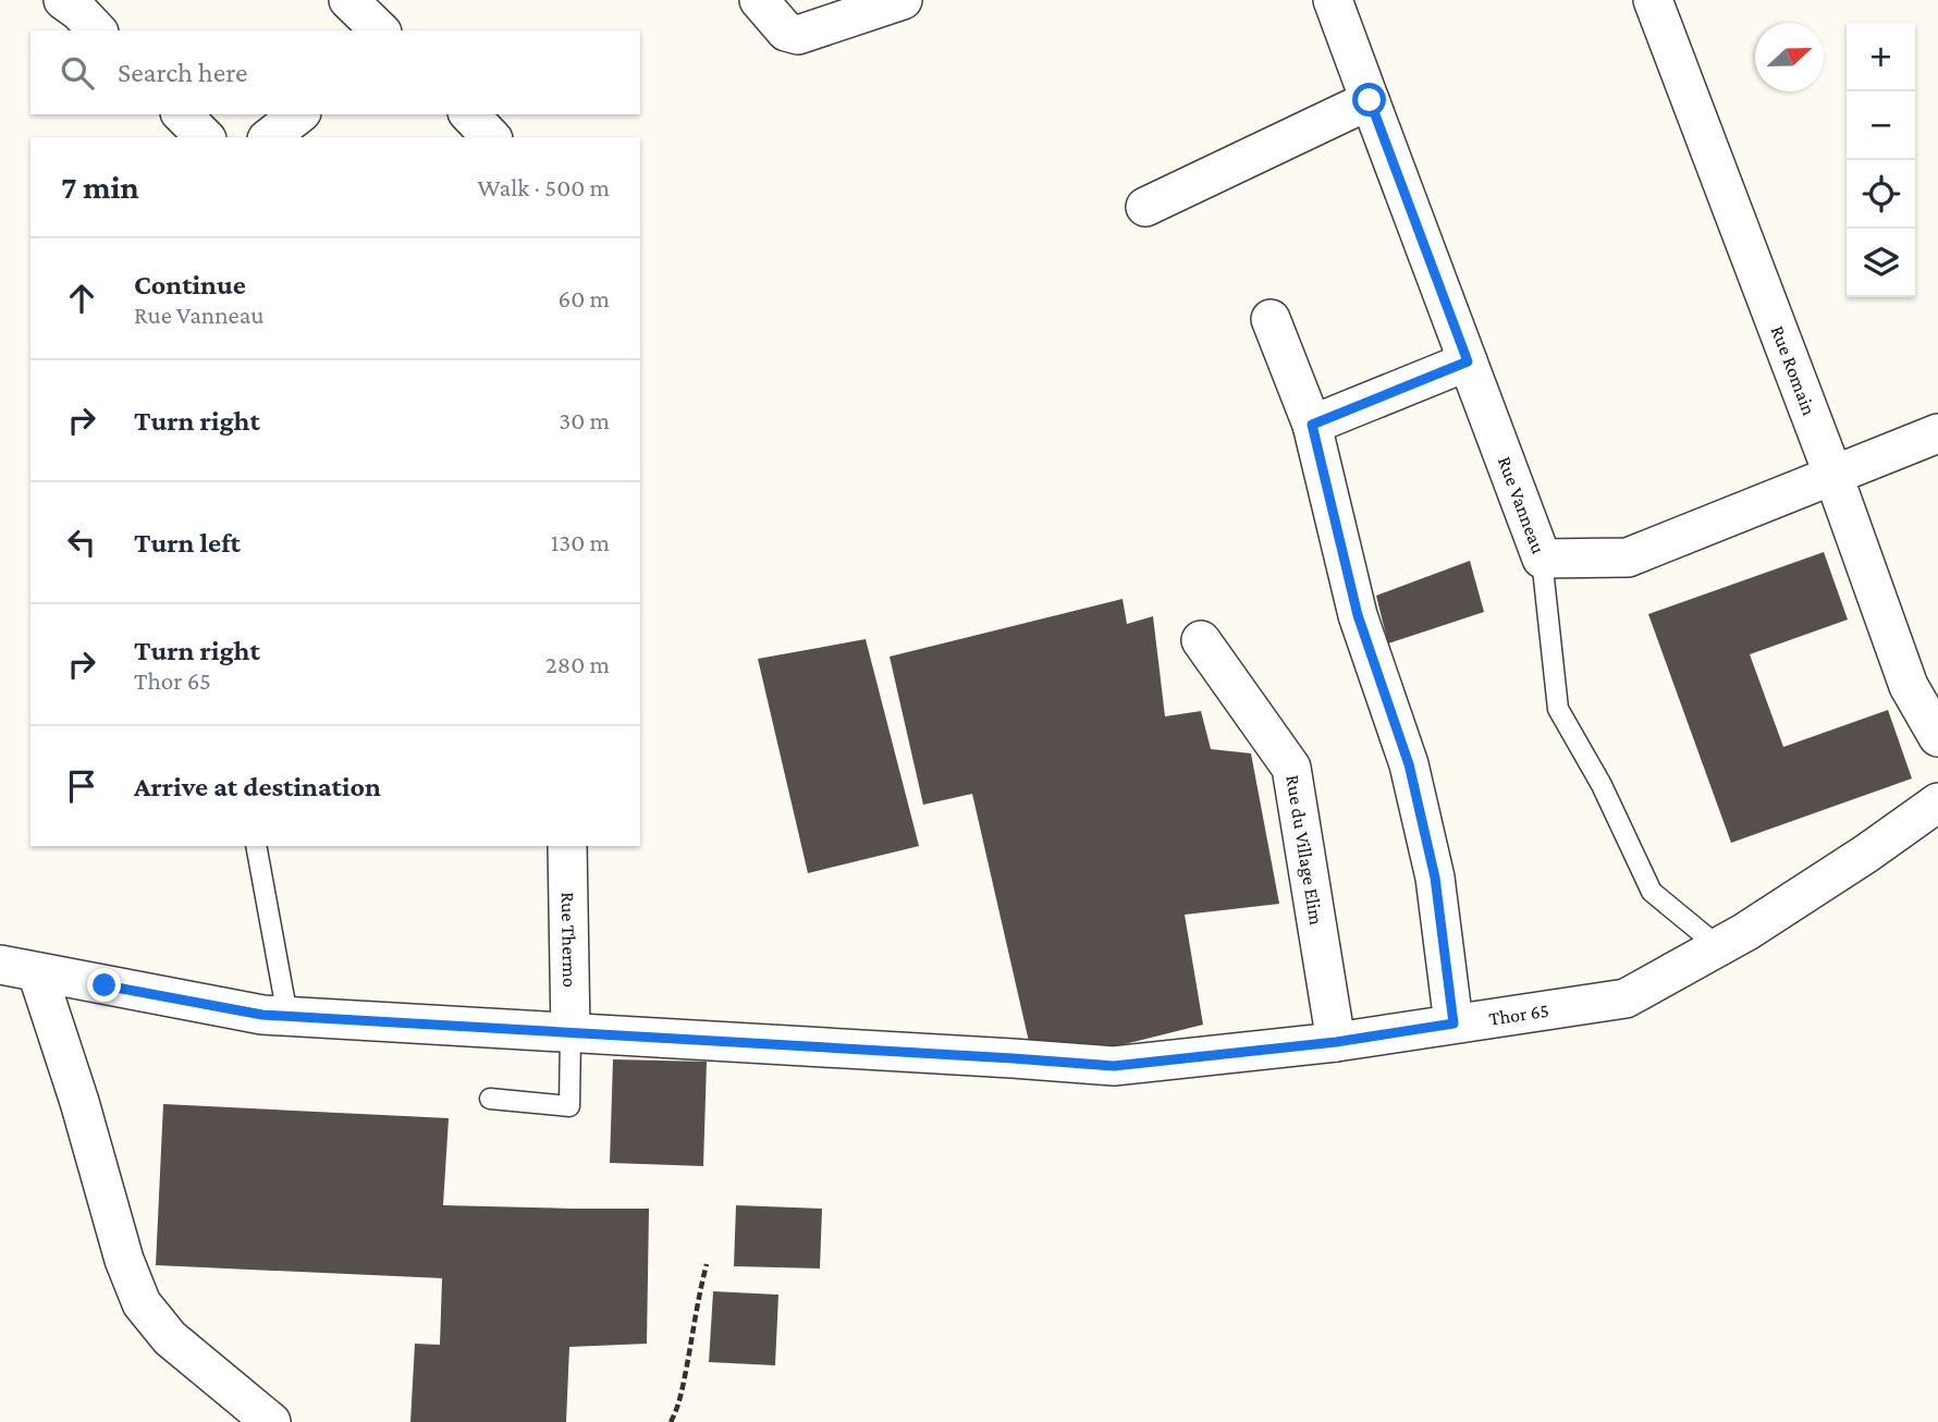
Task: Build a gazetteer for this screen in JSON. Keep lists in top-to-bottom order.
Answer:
{
  "streets": {
    "street": [
      "Rue Romain",
      "Rue Vanneau",
      "Rue du Village Elim",
      "Rue Thermo",
      "Thor 65"
    ]
  },
  "crossings": [
    ["Rue Romain", "Rue Vanneau"],
    ["Rue du Village Elim", "Thor 65"],
    ["Rue Thermo", "Thor 65"]
  ],
  "north": "right",
  "page": {
    "map_buttons": ["+", "−"],
    "search": "Search here",
    "heading": ["7 min", "Walk · 500 m"],
    "list": [
      ["Continue", "Rue Vanneau", "60 m"],
      ["Turn right", "30 m"],
      ["Turn left", "130 m"],
      ["Turn right", "Thor 65", "280 m"],
      "Arrive at destination"
    ]
  }
}
